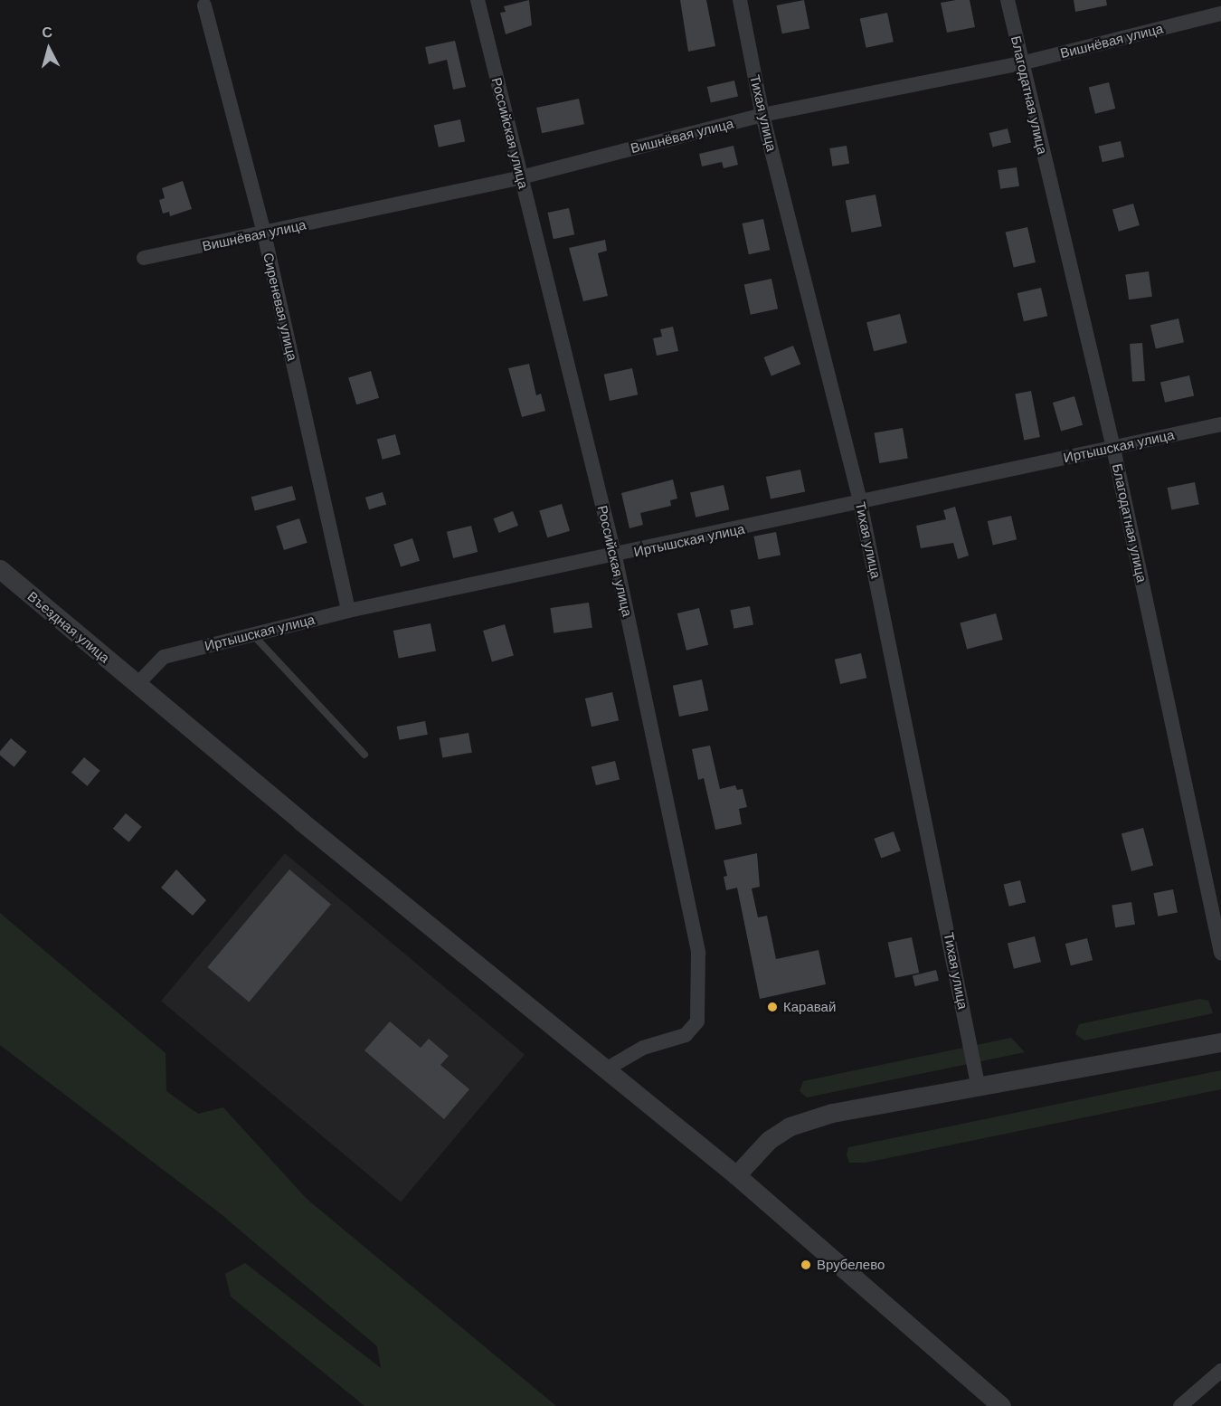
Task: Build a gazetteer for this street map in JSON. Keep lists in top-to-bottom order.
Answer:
{
  "streets": {
    "street": [
      "Вишнёвая улица",
      "Благодатная улица",
      "Тихая улица",
      "Российская улица",
      "Сиреневая улица",
      "Иртышская улица",
      "Въездная улица"
    ]
  },
  "crossings": [
    ["Вишнёвая улица", "Благодатная улица"],
    ["Вишнёвая улица", "Тихая улица"],
    ["Вишнёвая улица", "Российская улица"],
    ["Вишнёвая улица", "Сиреневая улица"],
    ["Благодатная улица", "Иртышская улица"],
    ["Тихая улица", "Иртышская улица"],
    ["Российская улица", "Иртышская улица"],
    ["Российская улица", "Въездная улица"],
    ["Сиреневая улица", "Иртышская улица"],
    ["Иртышская улица", "Въездная улица"]
  ],
  "places": ["Каравай", "Врубелево"],
  "north": "top"
}
